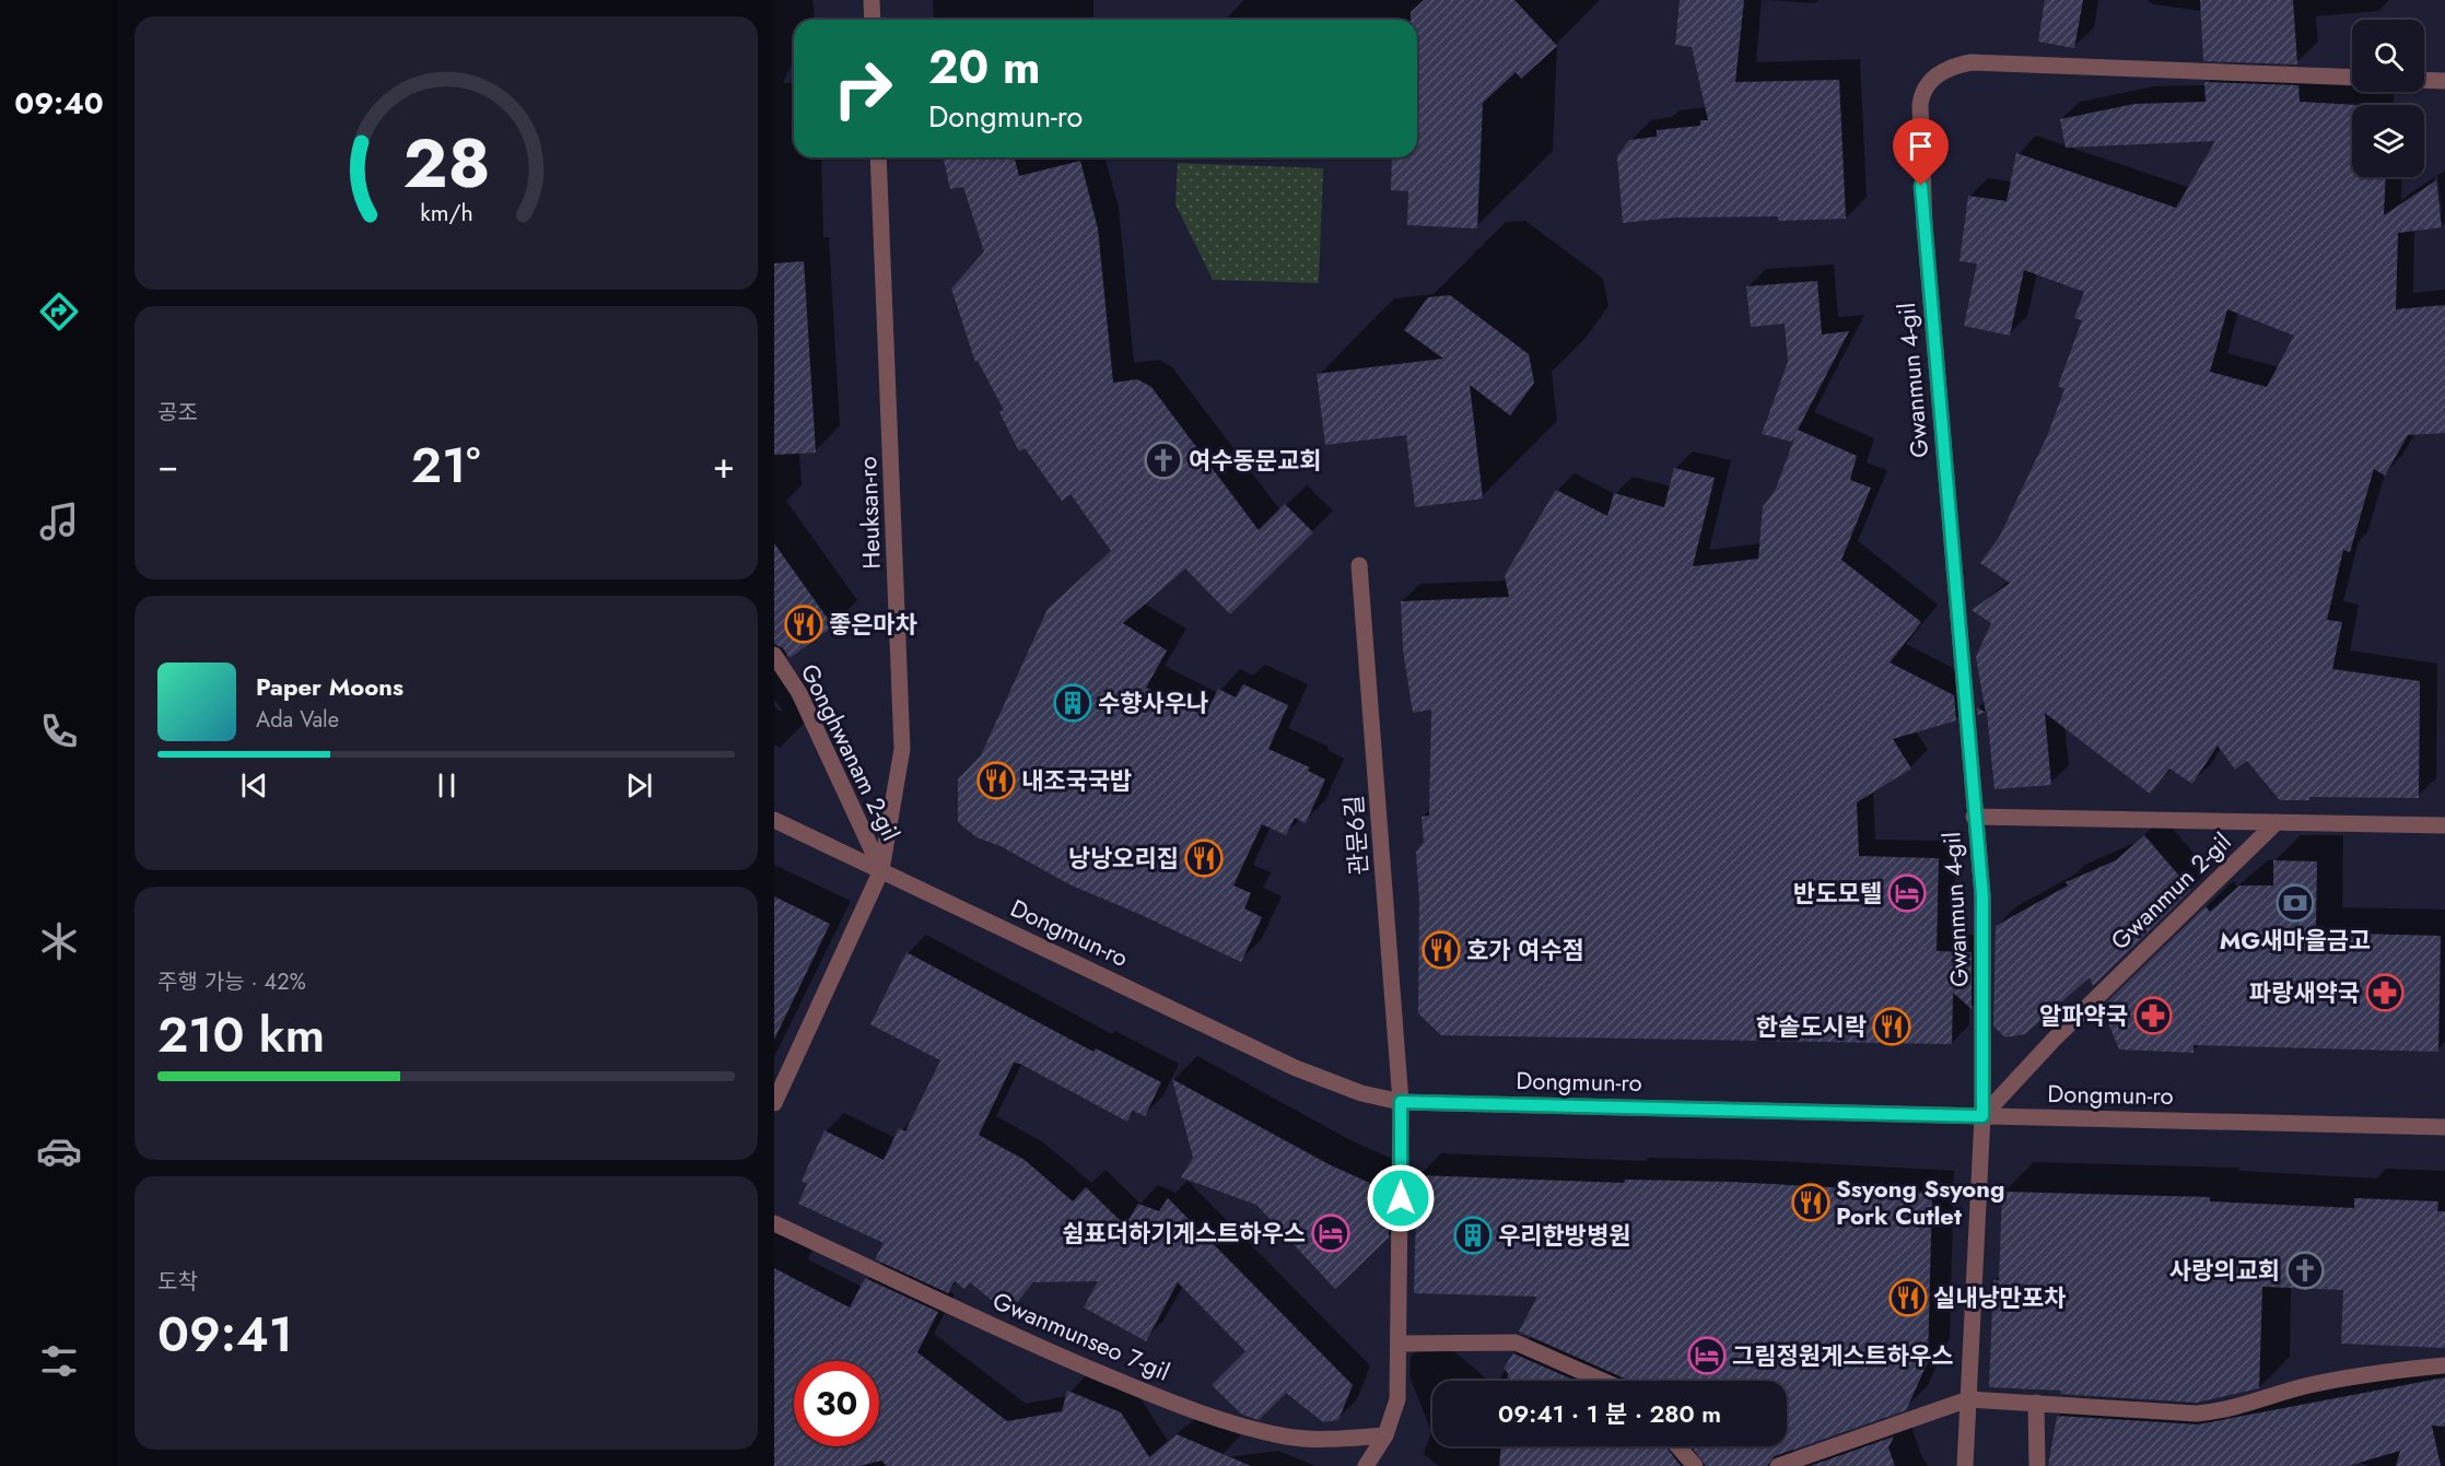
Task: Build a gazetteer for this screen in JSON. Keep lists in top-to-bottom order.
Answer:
{
  "streets": {
    "street": [
      "Gwanmun 4-gil",
      "Heuksan-ro",
      "Gonghwanam 2-gil",
      "관문6길",
      "Gwanmun 2-gil",
      "Dongmun-ro",
      "Gwanmunseo 7-gil"
    ]
  },
  "crossings": [
    ["Gwanmun 4-gil", "Gwanmun 2-gil"],
    ["Gwanmun 4-gil", "Dongmun-ro"],
    ["Heuksan-ro", "Gonghwanam 2-gil"],
    ["Heuksan-ro", "Dongmun-ro"],
    ["Gonghwanam 2-gil", "Dongmun-ro"],
    ["관문6길", "Dongmun-ro"],
    ["Gwanmun 2-gil", "Dongmun-ro"]
  ],
  "places": {
    "church": ["여수동문교회", "사랑의교회"],
    "restaurant": [
      "좋은마차",
      "내조국국밥",
      "낭낭오리집",
      "호가 여수점",
      "한솥도시락",
      "Ssyong Ssyong Pork Cutlet",
      "실내낭만포차"
    ],
    "building": ["수향사우나", "우리한방병원"],
    "hotel": ["반도모텔", "쉼표더하기게스트하우스", "그림정원게스트하우스"],
    "bank": ["MG새마을금고"],
    "pharmacy": ["파랑새약국", "알파약국"]
  },
  "page": {
    "tabs": "09:40",
    "turn": ["20 m", "Dongmun-ro"],
    "tile": [
      "공조",
      ["주행 가능 · 42%", "210 km"],
      ["도착", "09:41"]
    ],
    "heat": ["−", "21°", "+"],
    "song": ["Paper Moons", "Ada Vale"],
    "limit": "30",
    "trip": "09:41 · 1 분 · 280 m",
    "gauge": ["28", "km/h"]
  }
}
